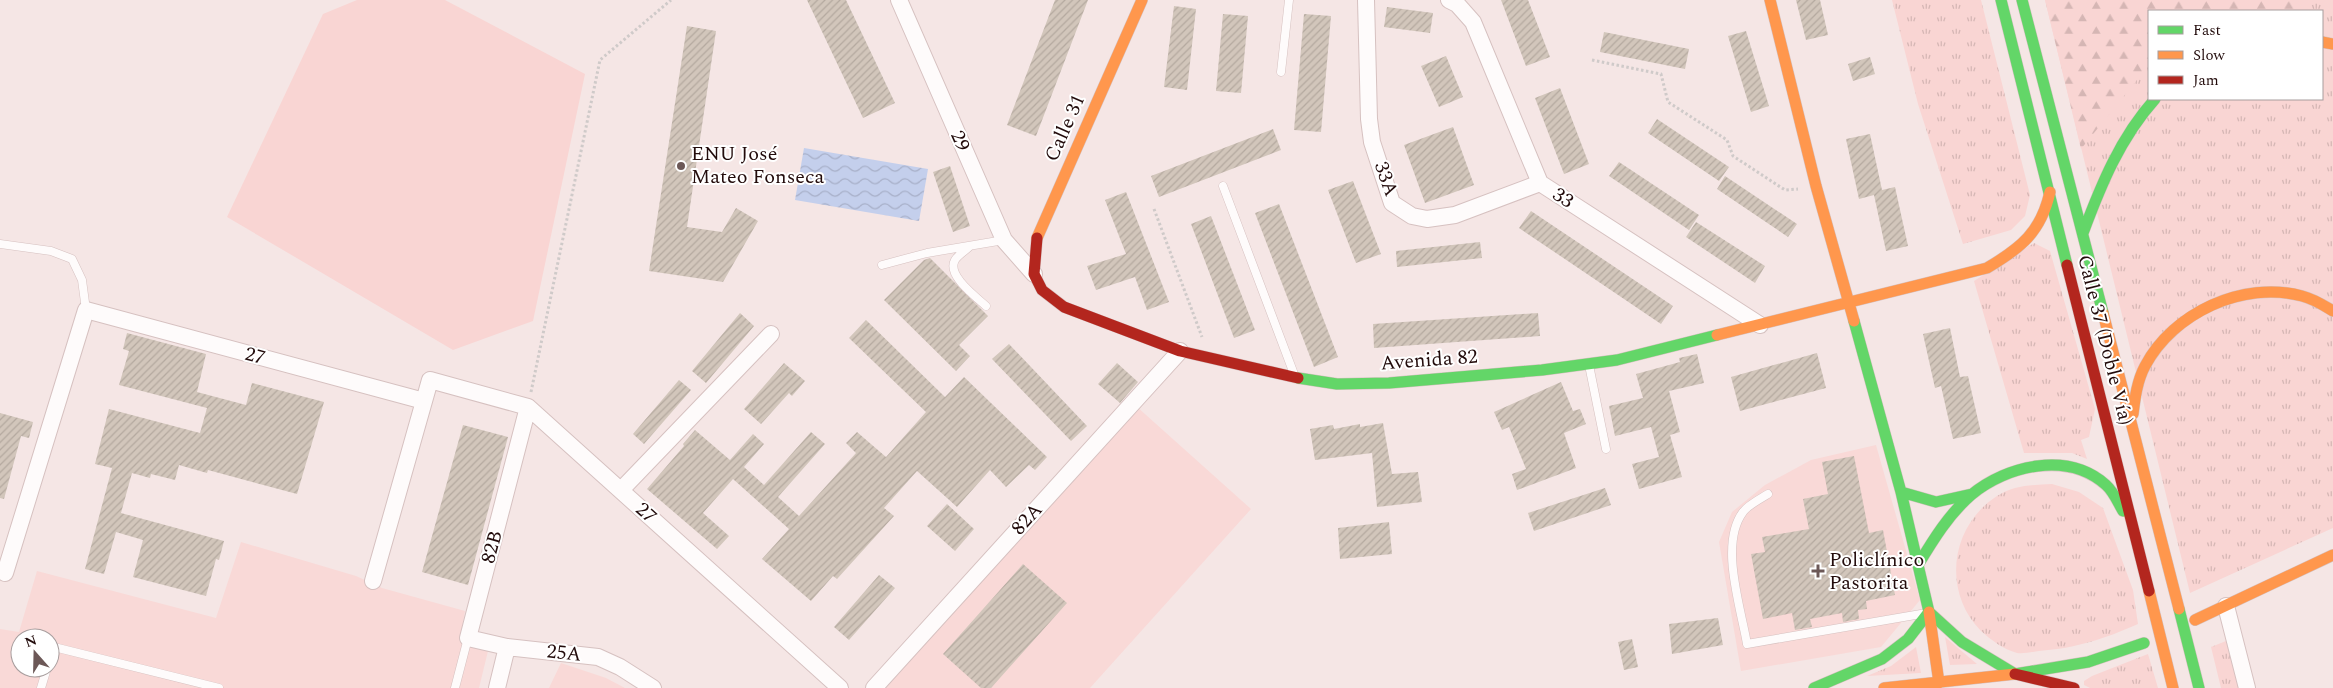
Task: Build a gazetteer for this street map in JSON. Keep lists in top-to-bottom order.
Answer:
{
  "streets": {
    "main road": ["Calle 31", "Calle 37 (Doble Vía)", "Avenida 82"],
    "street": [
      "29",
      "33A",
      "33",
      "27",
      "82A",
      "82B",
      "25A"
    ]
  },
  "crossings": [
    ["Calle 31", "29"],
    ["Calle 31", "Avenida 82"],
    ["29", "Avenida 82"],
    ["33A", "33"],
    ["33", "Avenida 82"],
    ["Calle 37 (Doble Vía)", "Avenida 82"],
    ["27", "82B"],
    ["Avenida 82", "82A"],
    ["82B", "25A"]
  ],
  "places": {
    "other": ["ENU José Mateo Fonseca"],
    "health": ["Policlínico Pastorita"]
  },
  "legend": ["Fast", "Slow", "Jam"],
  "north": "top"
}
